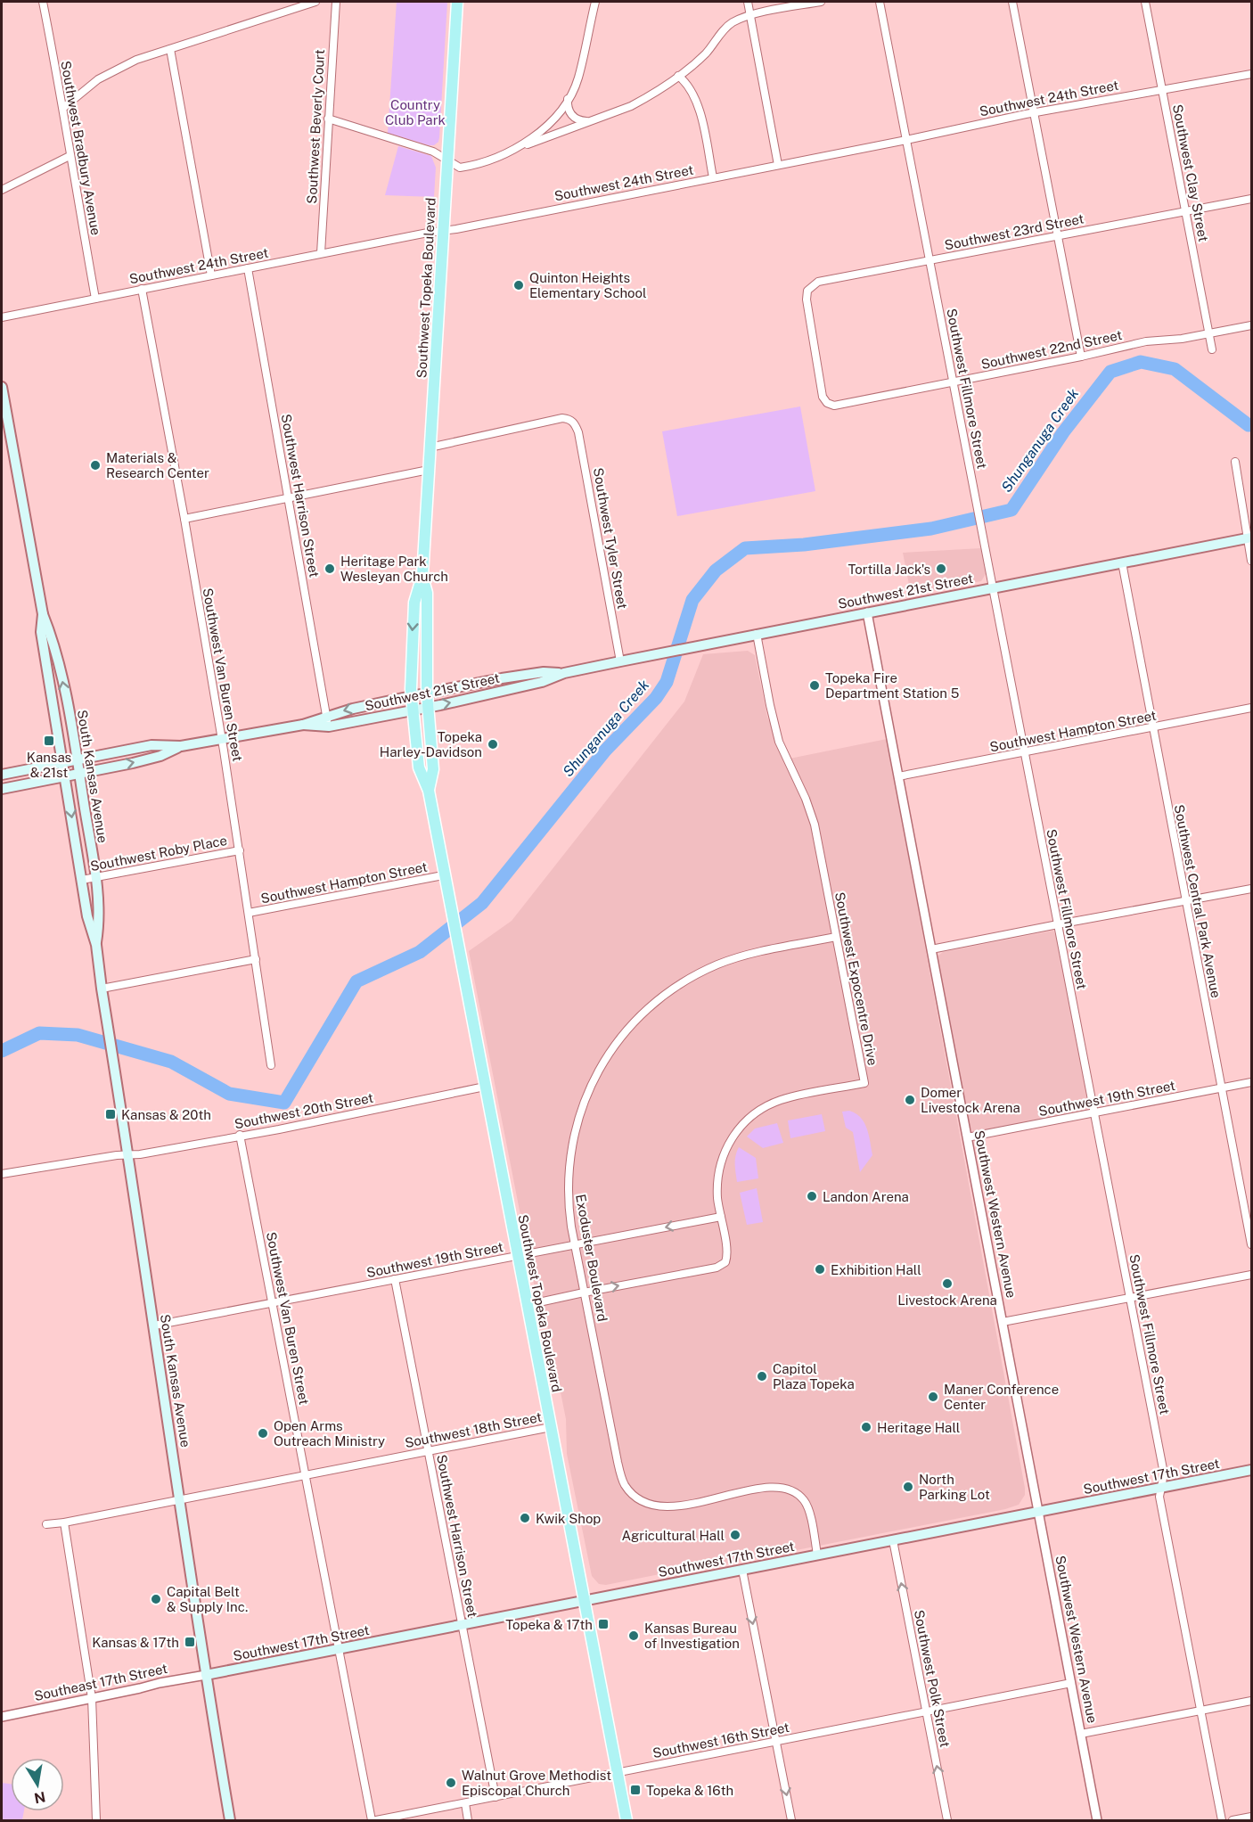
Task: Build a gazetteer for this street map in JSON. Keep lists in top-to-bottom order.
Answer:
{
  "streets": {
    "main road": [
      "Southwest Topeka Boulevard",
      "Southwest 21st Street",
      "South Kansas Avenue",
      "Southwest 17th Street"
    ],
    "street": [
      "Southwest 24th Street",
      "Southwest Beverly Court",
      "Southwest Bradbury Avenue",
      "Southwest Clay Street",
      "Southwest 23rd Street",
      "Southwest 22nd Street",
      "Southwest Fillmore Street",
      "Southwest Harrison Street",
      "Southwest Tyler Street",
      "Southwest Van Buren Street",
      "Southwest Hampton Street",
      "Southwest Roby Place",
      "Southwest Central Park Avenue",
      "Southwest Expocentre Drive",
      "Southwest 19th Street",
      "Southwest 20th Street",
      "Southwest Western Avenue",
      "Exoduster Boulevard",
      "Southwest 18th Street",
      "Southwest Polk Street",
      "Southeast 17th Street",
      "Southwest 16th Street"
    ]
  },
  "crossings": [
    ["Southwest 24th Street", "Southwest Beverly Court"],
    ["Southwest 24th Street", "Southwest Bradbury Avenue"],
    ["Southwest 24th Street", "Southwest Clay Street"],
    ["Southwest 24th Street", "Southwest Topeka Boulevard"],
    ["Southwest 24th Street", "Southwest Fillmore Street"],
    ["Southwest 24th Street", "Southwest Harrison Street"],
    ["Southwest 24th Street", "Southwest Van Buren Street"],
    ["Southwest Clay Street", "Southwest 23rd Street"],
    ["Southwest Clay Street", "Southwest 22nd Street"],
    ["Southwest 23rd Street", "Southwest 22nd Street"],
    ["Southwest 23rd Street", "Southwest Fillmore Street"],
    ["Southwest Topeka Boulevard", "Southwest Tyler Street"],
    ["Southwest Topeka Boulevard", "Southwest 21st Street"],
    ["Southwest Topeka Boulevard", "Southwest Hampton Street"],
    ["Southwest Topeka Boulevard", "Southwest Expocentre Drive"],
    ["Southwest Topeka Boulevard", "Southwest 19th Street"],
    ["Southwest Topeka Boulevard", "Southwest 20th Street"],
    ["Southwest Topeka Boulevard", "Southwest 18th Street"],
    ["Southwest Topeka Boulevard", "Southwest 17th Street"],
    ["Southwest Topeka Boulevard", "Southwest 16th Street"],
    ["Southwest 22nd Street", "Southwest Fillmore Street"],
    ["Southwest Fillmore Street", "Southwest 21st Street"],
    ["Southwest Fillmore Street", "Southwest Hampton Street"],
    ["Southwest Fillmore Street", "Southwest 19th Street"],
    ["Southwest Fillmore Street", "Southwest 17th Street"],
    ["Southwest Harrison Street", "Southwest 21st Street"],
    ["Southwest Harrison Street", "Southwest 19th Street"],
    ["Southwest Harrison Street", "Southwest 18th Street"],
    ["Southwest Harrison Street", "Southwest 17th Street"],
    ["Southwest Harrison Street", "Southwest 16th Street"],
    ["Southwest Tyler Street", "Southwest 21st Street"],
    ["Southwest 21st Street", "Southwest Van Buren Street"],
    ["Southwest 21st Street", "South Kansas Avenue"],
    ["Southwest 21st Street", "Southwest Central Park Avenue"],
    ["Southwest 21st Street", "Southwest Expocentre Drive"],
    ["Southwest 21st Street", "Southwest Western Avenue"],
    ["Southwest Van Buren Street", "Southwest Hampton Street"],
    ["Southwest Van Buren Street", "Southwest Roby Place"],
    ["Southwest Van Buren Street", "Southwest 19th Street"],
    ["Southwest Van Buren Street", "Southwest 20th Street"],
    ["Southwest Van Buren Street", "Southwest 18th Street"],
    ["Southwest Van Buren Street", "Southwest 17th Street"],
    ["Southwest Hampton Street", "Southwest Central Park Avenue"],
    ["Southwest Hampton Street", "Southwest Western Avenue"],
    ["South Kansas Avenue", "Southwest Roby Place"],
    ["South Kansas Avenue", "Southwest 19th Street"],
    ["South Kansas Avenue", "Southwest 20th Street"],
    ["South Kansas Avenue", "Southwest 18th Street"],
    ["South Kansas Avenue", "Southwest 17th Street"],
    ["South Kansas Avenue", "Southeast 17th Street"],
    ["Southwest Central Park Avenue", "Southwest 19th Street"],
    ["Southwest Expocentre Drive", "Southwest 19th Street"],
    ["Southwest Expocentre Drive", "Exoduster Boulevard"],
    ["Southwest 19th Street", "Southwest Western Avenue"],
    ["Southwest 19th Street", "Exoduster Boulevard"],
    ["Southwest Western Avenue", "Southwest 17th Street"],
    ["Southwest Western Avenue", "Southwest 16th Street"],
    ["Exoduster Boulevard", "Southwest 17th Street"],
    ["Southwest 17th Street", "Southwest Polk Street"],
    ["Southwest 17th Street", "Southeast 17th Street"],
    ["Southwest Polk Street", "Southwest 16th Street"]
  ],
  "one_way": ["Southwest Polk Street"],
  "water": ["Shunganuga Creek"],
  "parks": ["Country Club Park"],
  "places": {
    "other": [
      "Quinton Heights Elementary School",
      "Materials & Research Center",
      "Heritage Park Wesleyan Church",
      "Tortilla Jack's",
      "Topeka Fire Department Station 5",
      "Topeka Harley-Davidson",
      "Domer Livestock Arena",
      "Landon Arena",
      "Exhibition Hall",
      "Livestock Arena",
      "Capitol Plaza Topeka",
      "Maner Conference Center",
      "Heritage Hall",
      "Open Arms Outreach Ministry",
      "North Parking Lot",
      "Kwik Shop",
      "Agricultural Hall",
      "Capital Belt & Supply Inc.",
      "Kansas Bureau of Investigation",
      "Walnut Grove Methodist Episcopal Church"
    ],
    "transit": [
      "Kansas & 21st",
      "Kansas & 20th",
      "Topeka & 17th",
      "Kansas & 17th",
      "Topeka & 16th"
    ]
  },
  "north": "bottom"
}
